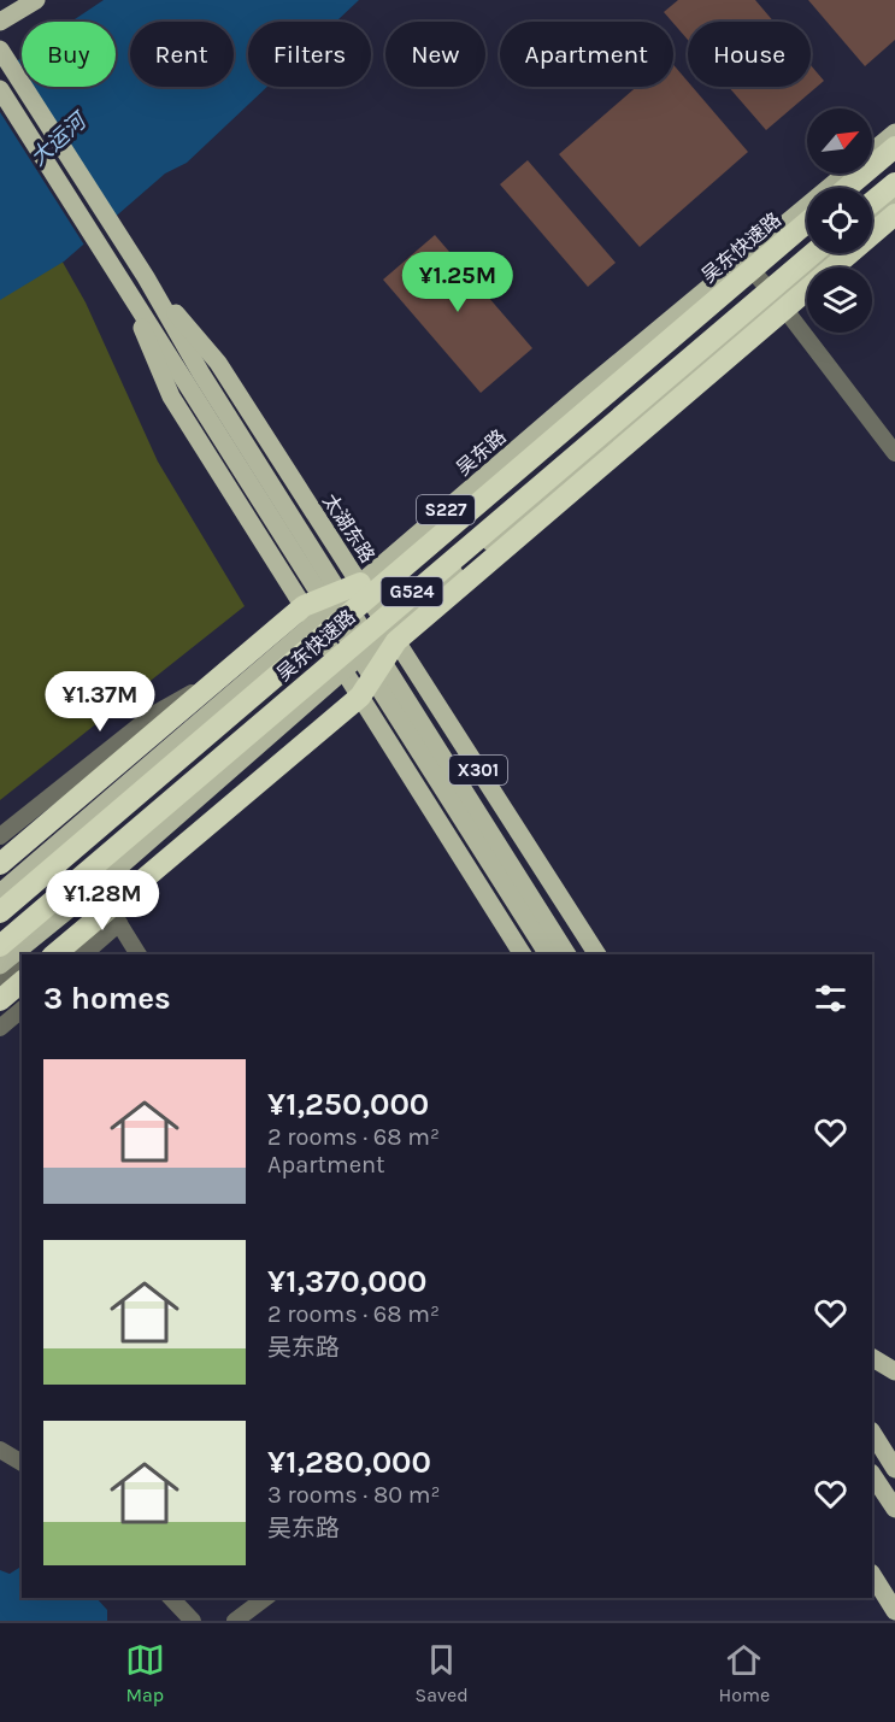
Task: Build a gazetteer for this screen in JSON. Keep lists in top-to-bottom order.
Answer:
{
  "streets": {
    "highway": ["吴东快速路", "G524"],
    "main road": [
      "吴东路",
      "S227",
      "太湖东路",
      "X301"
    ]
  },
  "crossings": [
    ["吴东路", "太湖东路"],
    ["S227", "太湖东路"],
    ["S227", "X301"]
  ],
  "water": ["大运河"],
  "north": "top right",
  "page": {
    "chip": [
      "Buy",
      "Rent",
      "Filters",
      "New",
      "Apartment",
      "House"
    ],
    "price": ["¥1.25M", "¥1.37M", "¥1.28M"],
    "heading": "3 homes",
    "list": [
      {
        "name": "¥1,250,000",
        "note": "2 rooms · 68 m² · Apartment"
      },
      {
        "name": "¥1,370,000",
        "note": "2 rooms · 68 m² · 吴东路"
      },
      {
        "name": "¥1,280,000",
        "note": "3 rooms · 80 m² · 吴东路"
      }
    ],
    "tabs": ["Map", "Saved", "Home"]
  }
}
